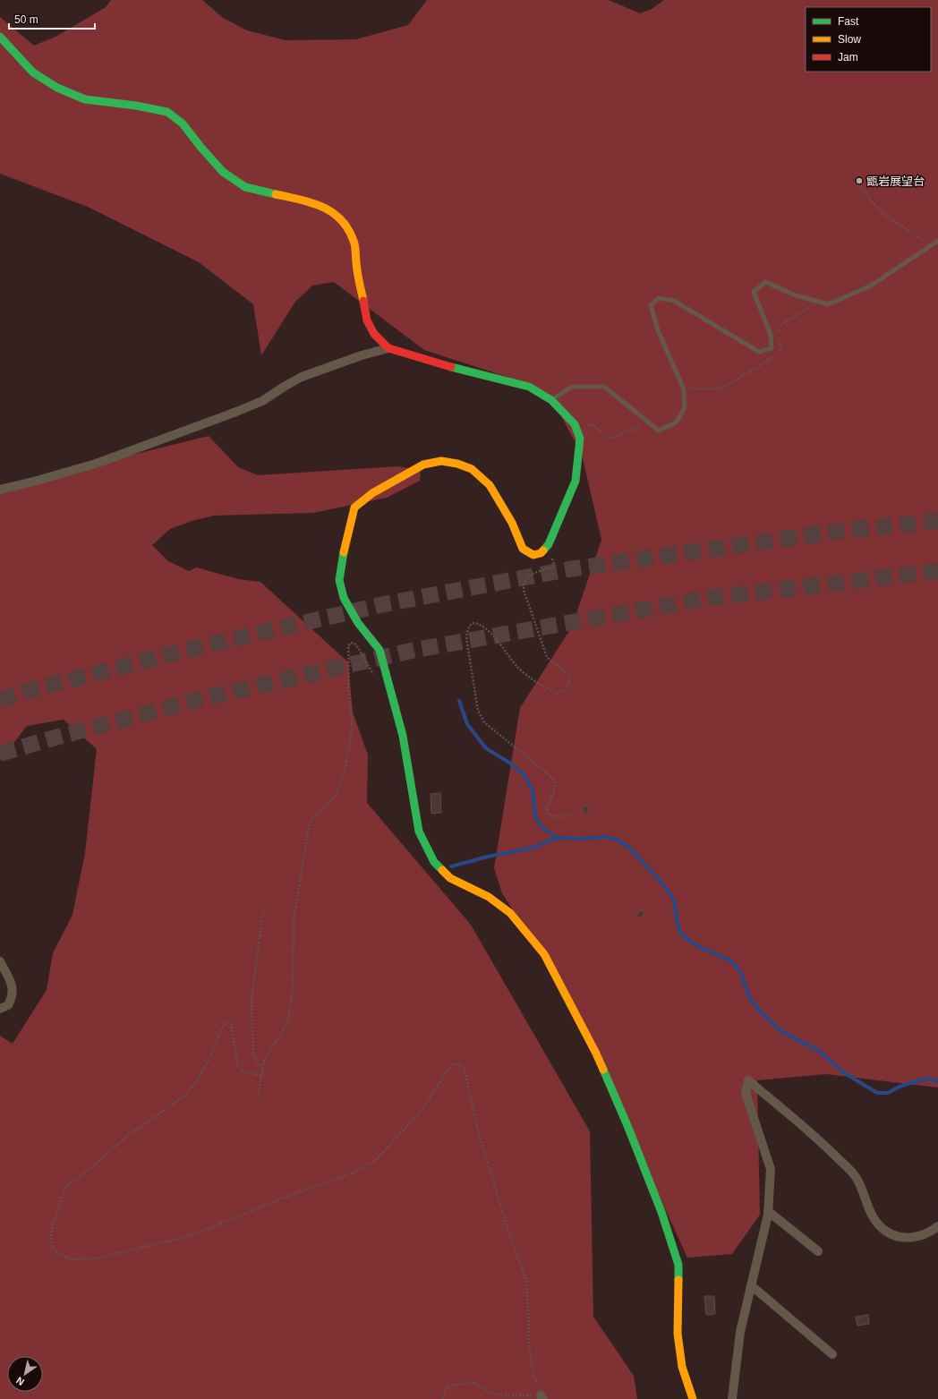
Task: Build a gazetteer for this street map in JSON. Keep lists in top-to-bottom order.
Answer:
{
  "places": ["甑岩展望台"],
  "legend": ["Fast", "Slow", "Jam"],
  "scale_bar": "50 m",
  "north": "bottom left"
}
